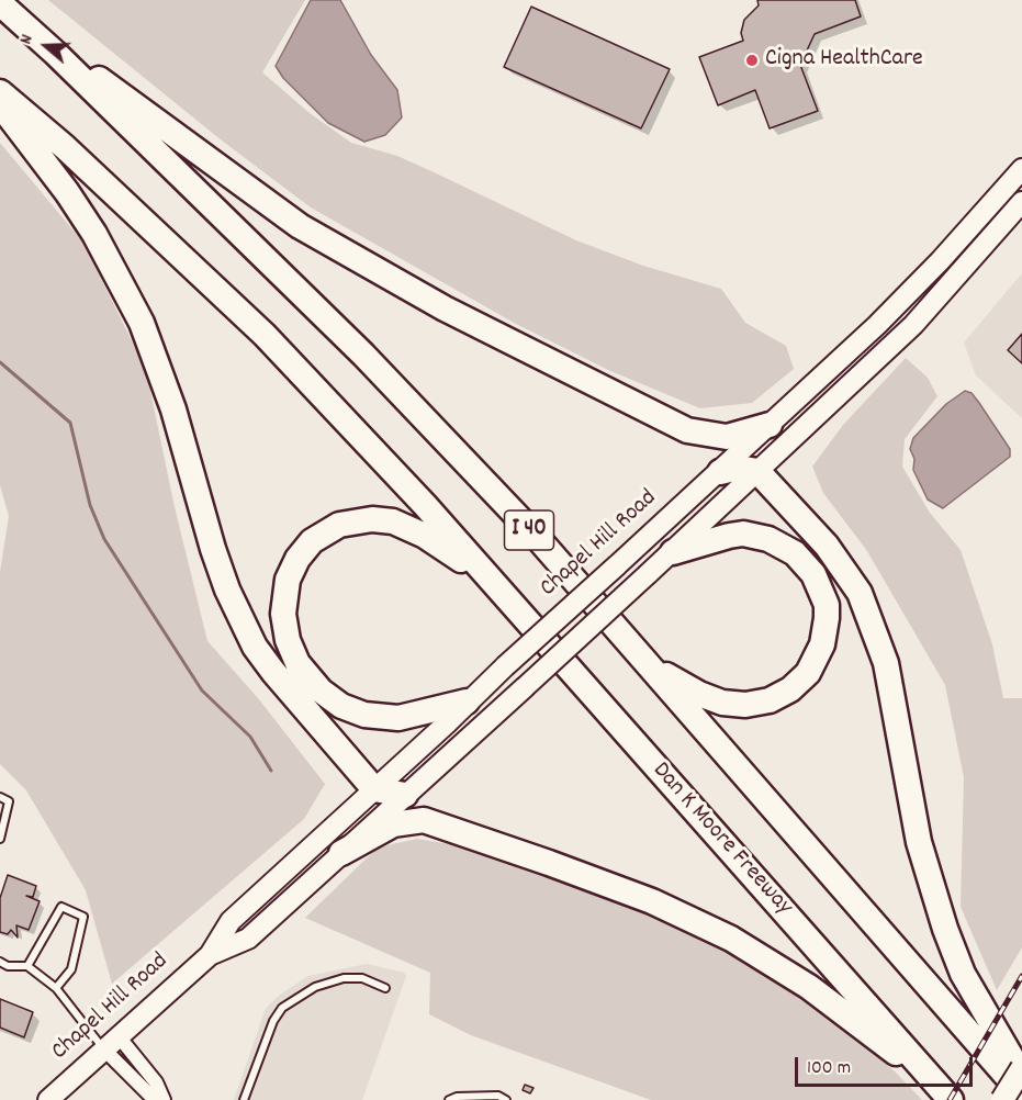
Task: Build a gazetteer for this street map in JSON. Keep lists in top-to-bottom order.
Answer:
{
  "streets": {
    "highway": ["I 40", "Dan K Moore Freeway"],
    "main road": ["Chapel Hill Road"]
  },
  "crossings": [
    ["I 40", "Dan K Moore Freeway"]
  ],
  "places": ["Cigna HealthCare"],
  "scale_bar": "100 m",
  "north": "left"
}
